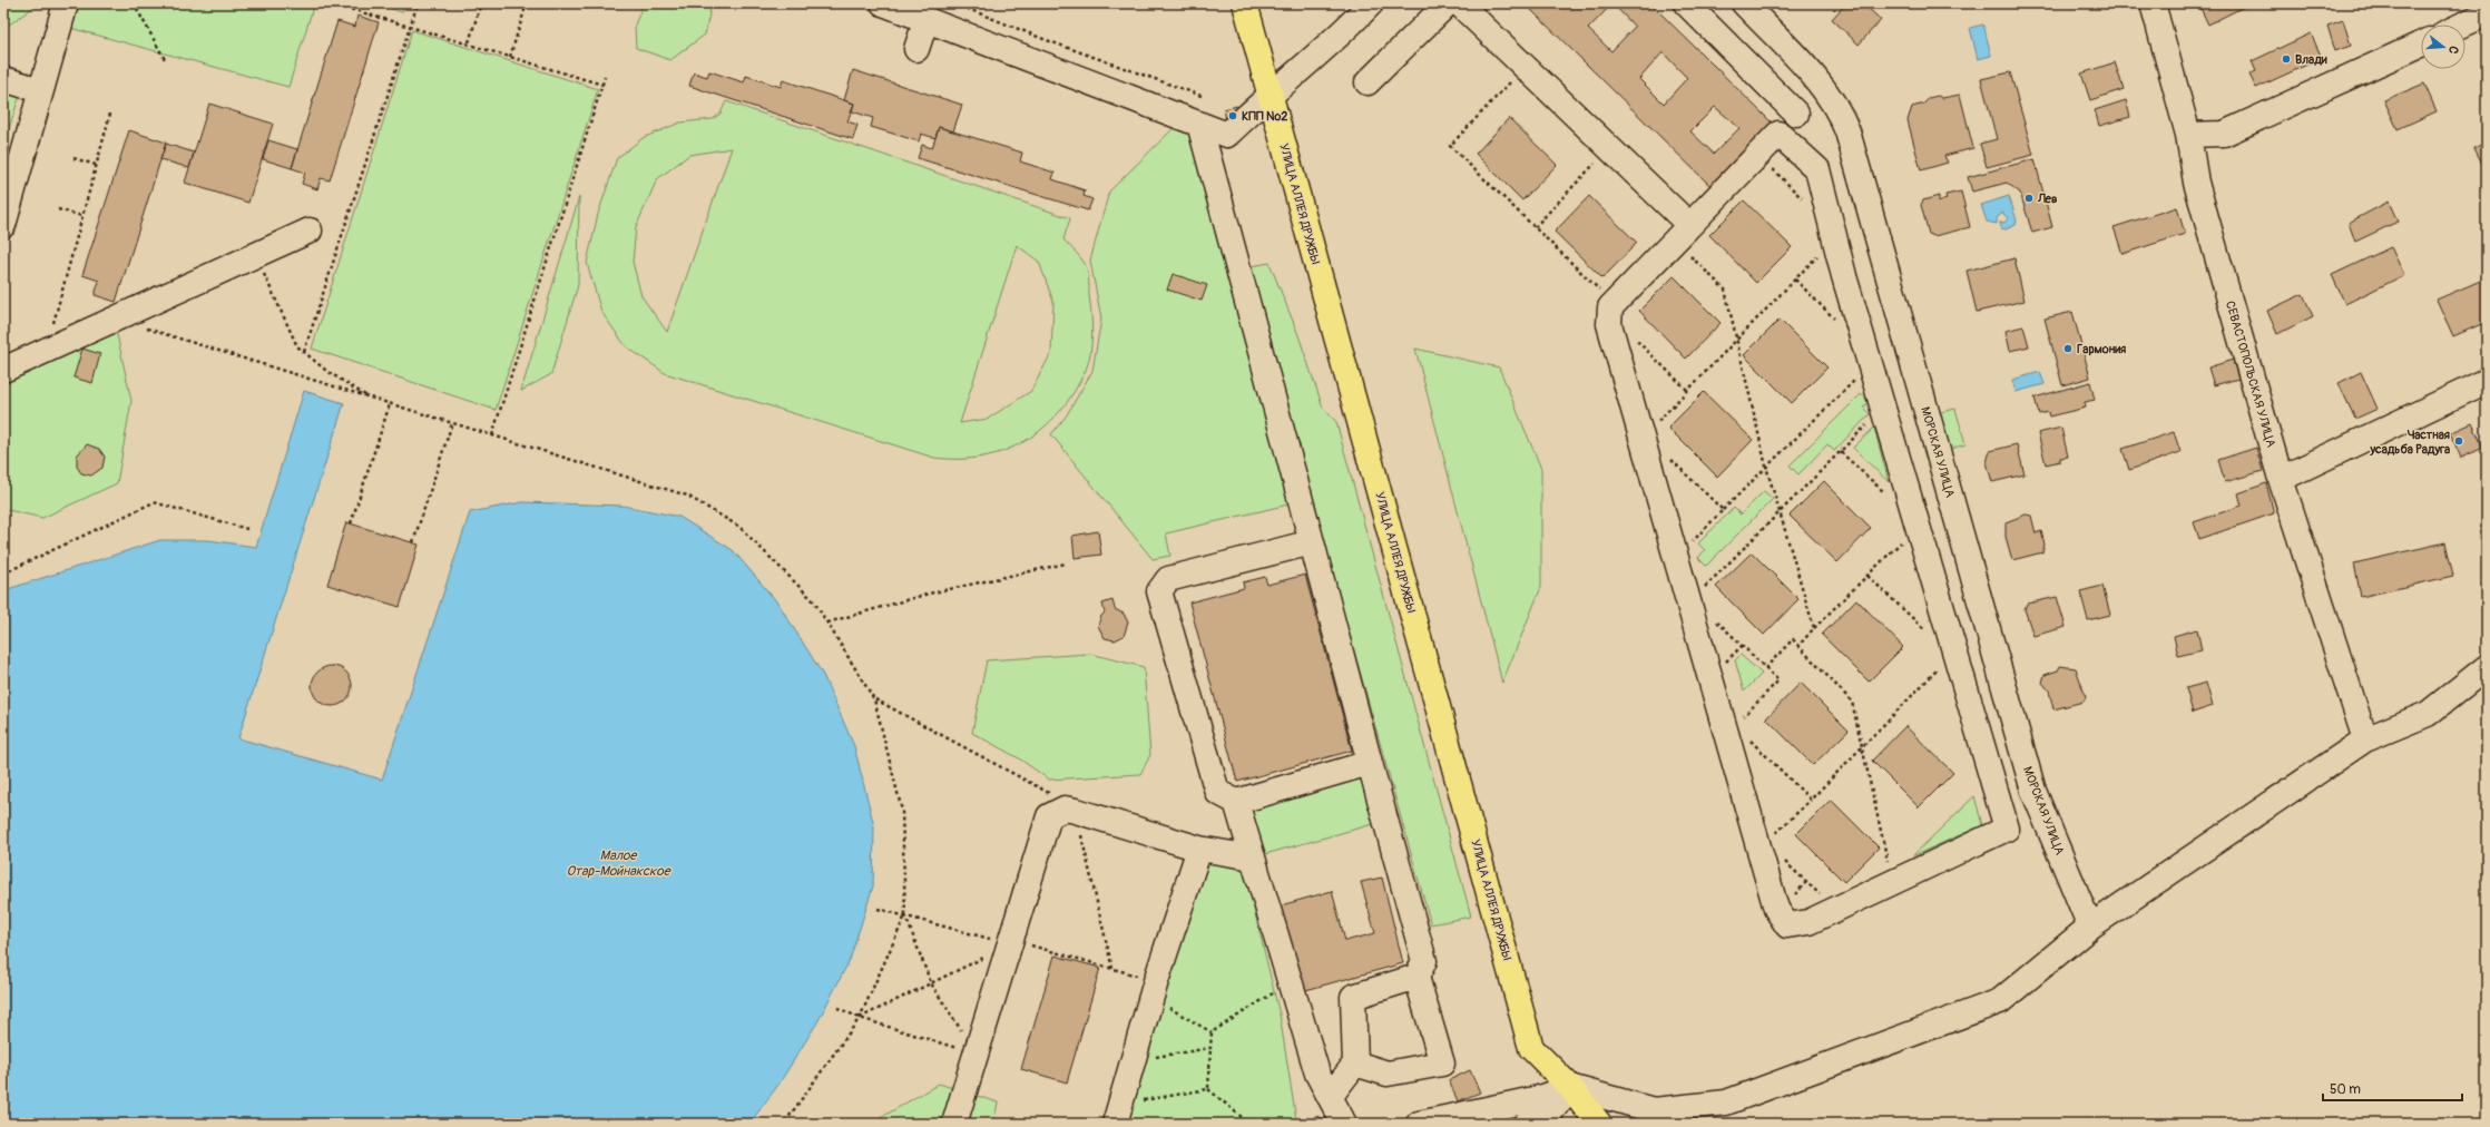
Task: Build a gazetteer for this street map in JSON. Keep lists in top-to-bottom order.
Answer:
{
  "streets": {
    "main road": ["УЛИЦА АЛЛЕЯ ДРУЖБЫ"],
    "street": ["СЕВАСТОПОЛЬСКАЯ УЛИЦА", "МОРСКАЯ УЛИЦА"]
  },
  "water": ["Малое Отар-Мойнакское"],
  "places": [
    "Влади",
    "КПП №2",
    "Лев",
    "Гармония",
    "Частная усадьба Радуга"
  ],
  "scale_bar": "50 m",
  "north": "right"
}
